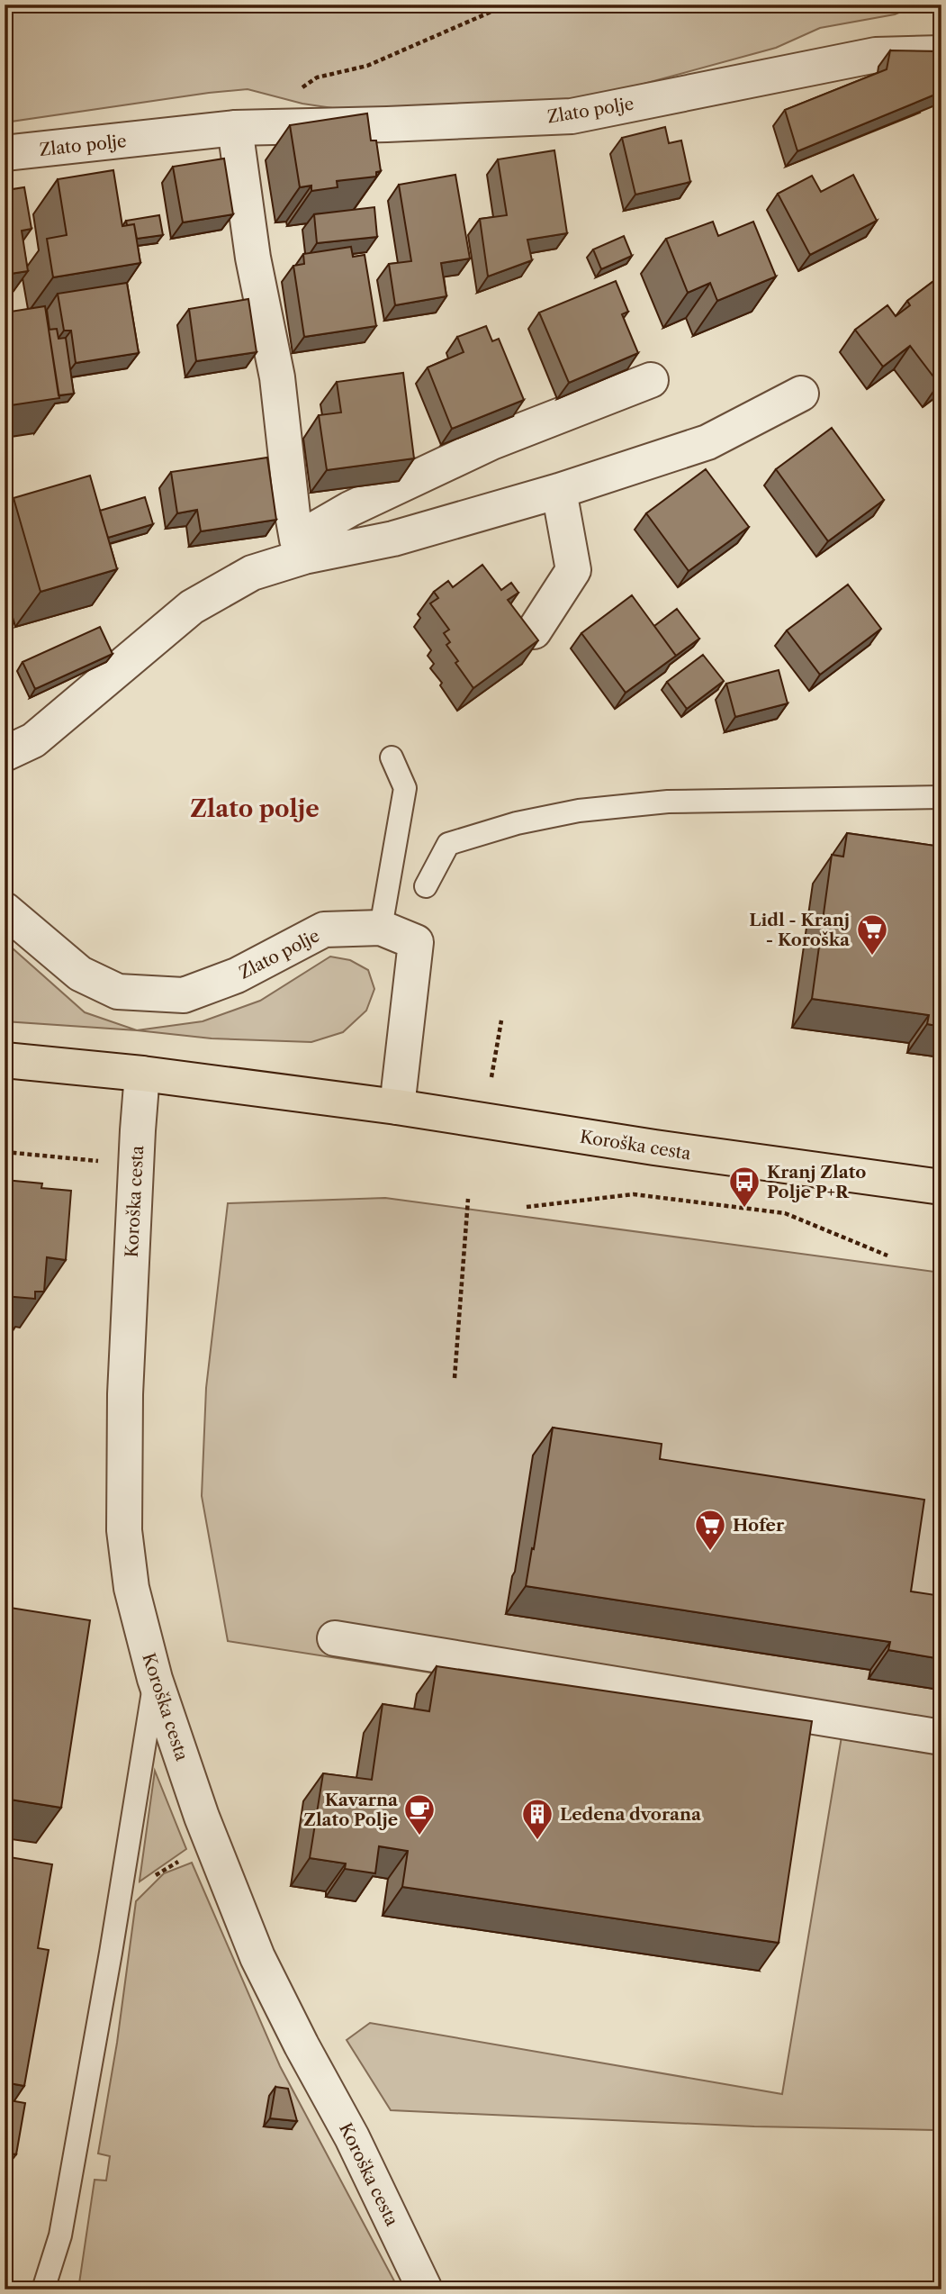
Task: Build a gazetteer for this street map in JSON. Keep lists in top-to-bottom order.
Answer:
{
  "streets": {
    "main road": ["Koroška cesta"],
    "street": ["Zlato polje"]
  },
  "crossings": [
    ["Zlato polje", "Koroška cesta"]
  ],
  "districts": ["Zlato polje"],
  "places": {
    "supermarket": ["Lidl - Kranj - Koroška", "Hofer"],
    "bus stop": ["Kranj Zlato Polje P+R"],
    "cafe": ["Kavarna Zlato Polje"],
    "building": ["Ledena dvorana"]
  }
}
